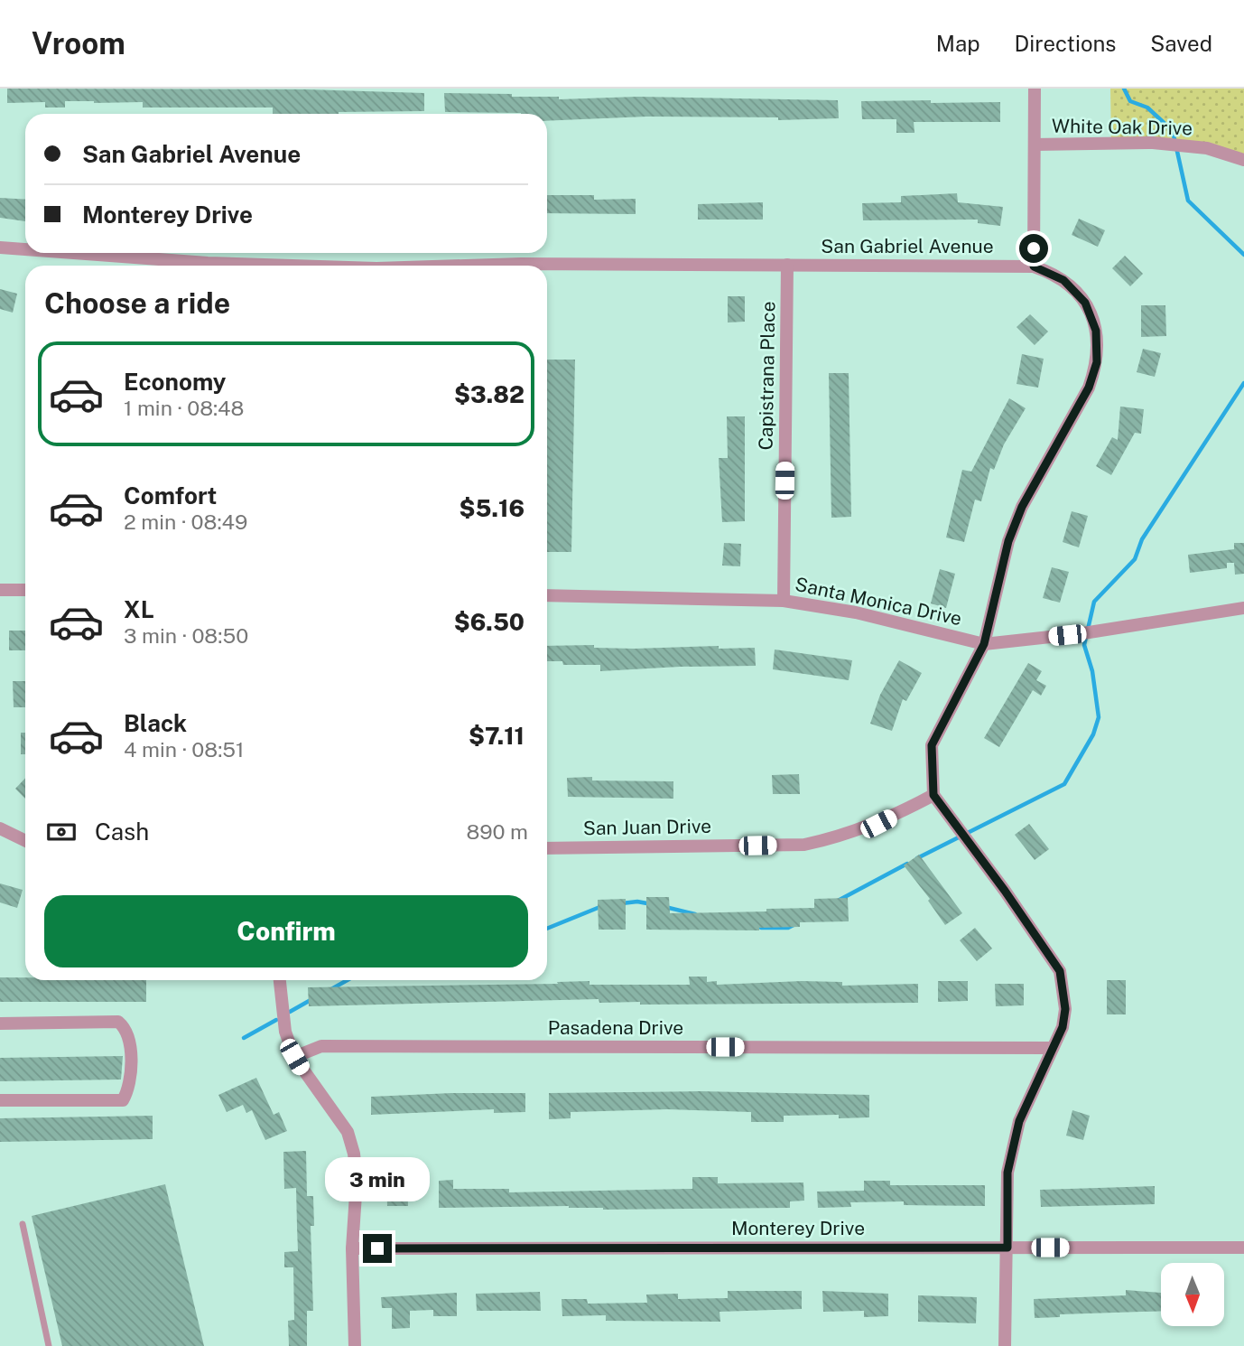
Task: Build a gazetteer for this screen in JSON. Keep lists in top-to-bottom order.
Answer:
{
  "streets": {
    "street": [
      "White Oak Drive",
      "San Gabriel Avenue",
      "Capistrana Place",
      "Santa Monica Drive",
      "San Juan Drive",
      "Pasadena Drive",
      "Monterey Drive"
    ]
  },
  "crossings": [
    ["San Gabriel Avenue", "Capistrana Place"],
    ["San Gabriel Avenue", "Santa Monica Drive"],
    ["San Gabriel Avenue", "San Juan Drive"],
    ["Capistrana Place", "Santa Monica Drive"]
  ],
  "north": "bottom",
  "page": {
    "header": "Vroom",
    "nav": ["Map", "Directions", "Saved"],
    "banner": ["San Gabriel Avenue", "Monterey Drive"],
    "heading": "Choose a ride",
    "list": [
      {
        "name": "Economy",
        "note": "1 min · 08:48",
        "value": "$3.82"
      },
      {
        "name": "Comfort",
        "note": "2 min · 08:49",
        "value": "$5.16"
      },
      {
        "name": "XL",
        "note": "3 min · 08:50",
        "value": "$6.50"
      },
      {
        "name": "Black",
        "note": "4 min · 08:51",
        "value": "$7.11"
      }
    ],
    "pay": ["Cash", "890 m"],
    "buttons": "Confirm",
    "bubble": "3 min"
  }
}
